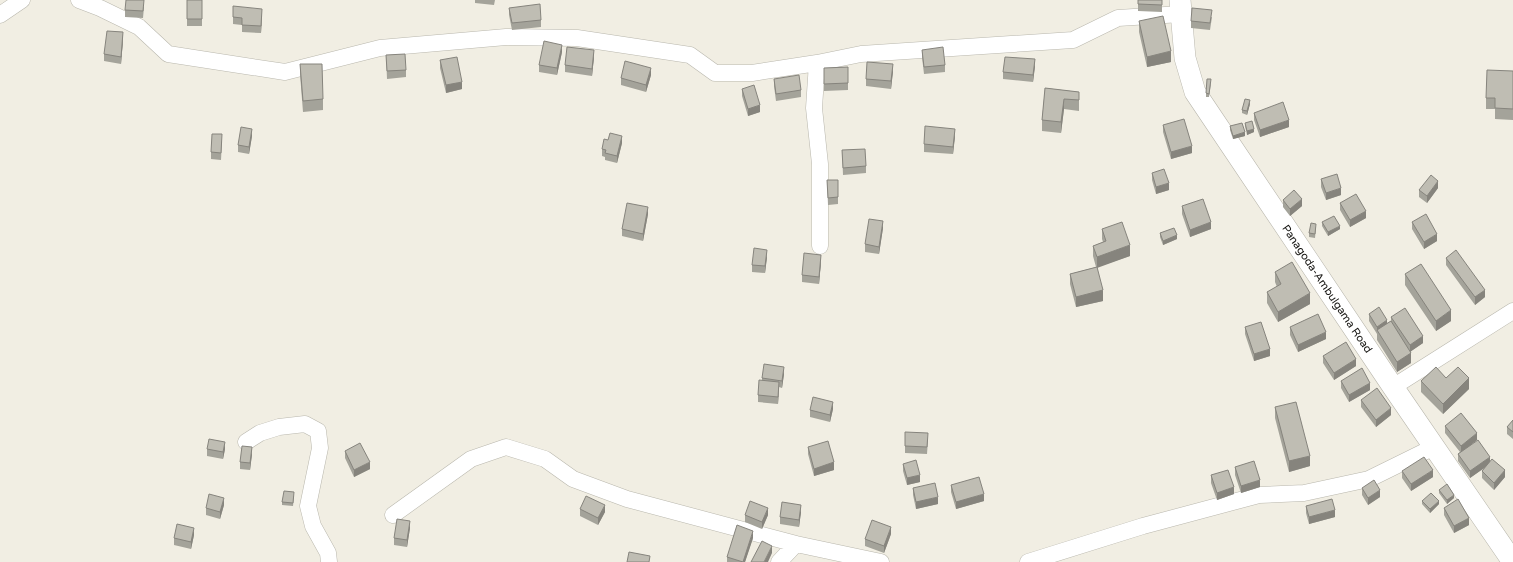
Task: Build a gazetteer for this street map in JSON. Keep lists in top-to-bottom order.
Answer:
{
  "streets": {
    "main road": ["Panagoda-Ambulgama Road"]
  }
}
